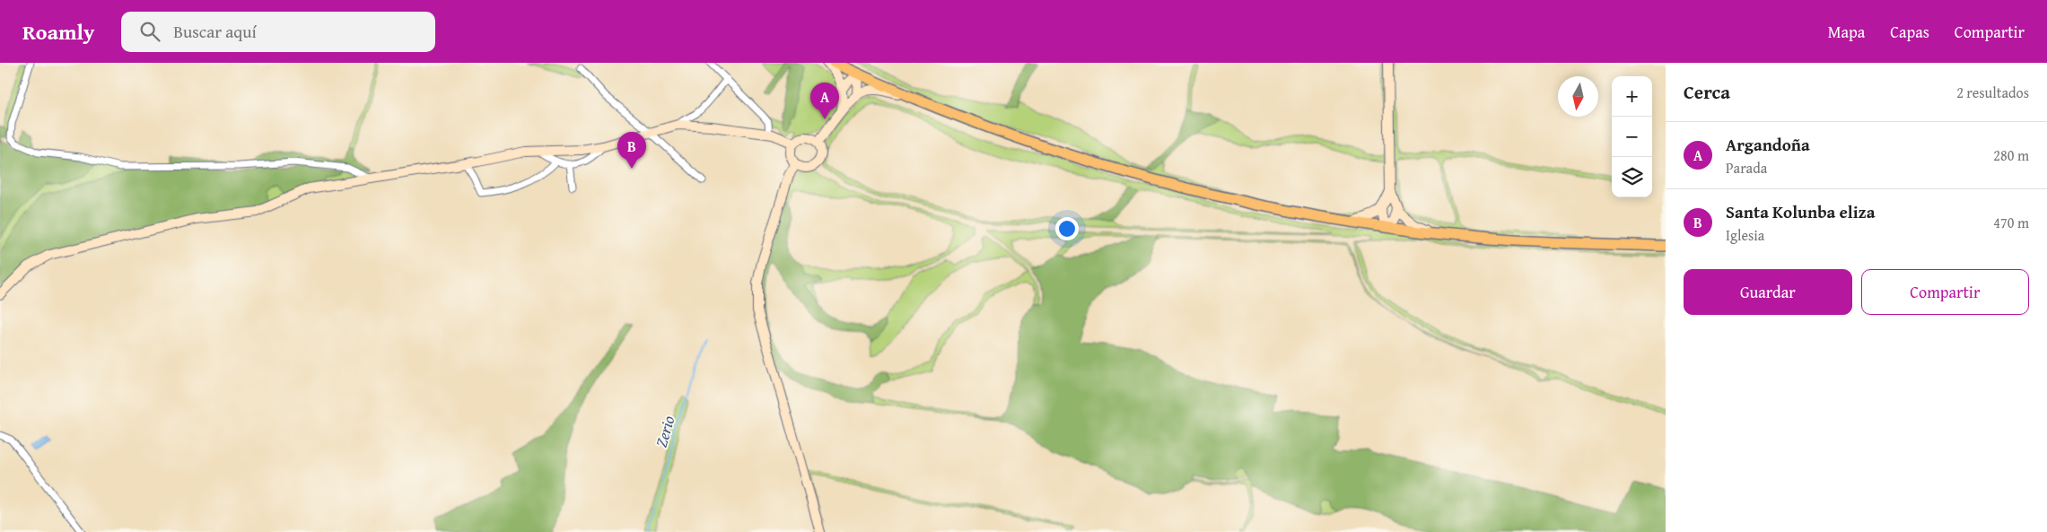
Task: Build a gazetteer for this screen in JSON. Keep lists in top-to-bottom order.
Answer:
{
  "water": ["Zerio"],
  "north": "bottom",
  "page": {
    "header": "Roamly",
    "search": "Buscar aquí",
    "nav": ["Mapa", "Capas", "Compartir"],
    "heading": ["Cerca", "2 resultados"],
    "map_buttons": ["+", "−"],
    "pins": ["A", "B"],
    "list": [
      {
        "mark": "A",
        "name": "Argandoña",
        "note": "Parada",
        "value": "280 m"
      },
      {
        "mark": "B",
        "name": "Santa Kolunba eliza",
        "note": "Iglesia",
        "value": "470 m"
      }
    ],
    "buttons": ["Guardar", "Compartir"]
  }
}
